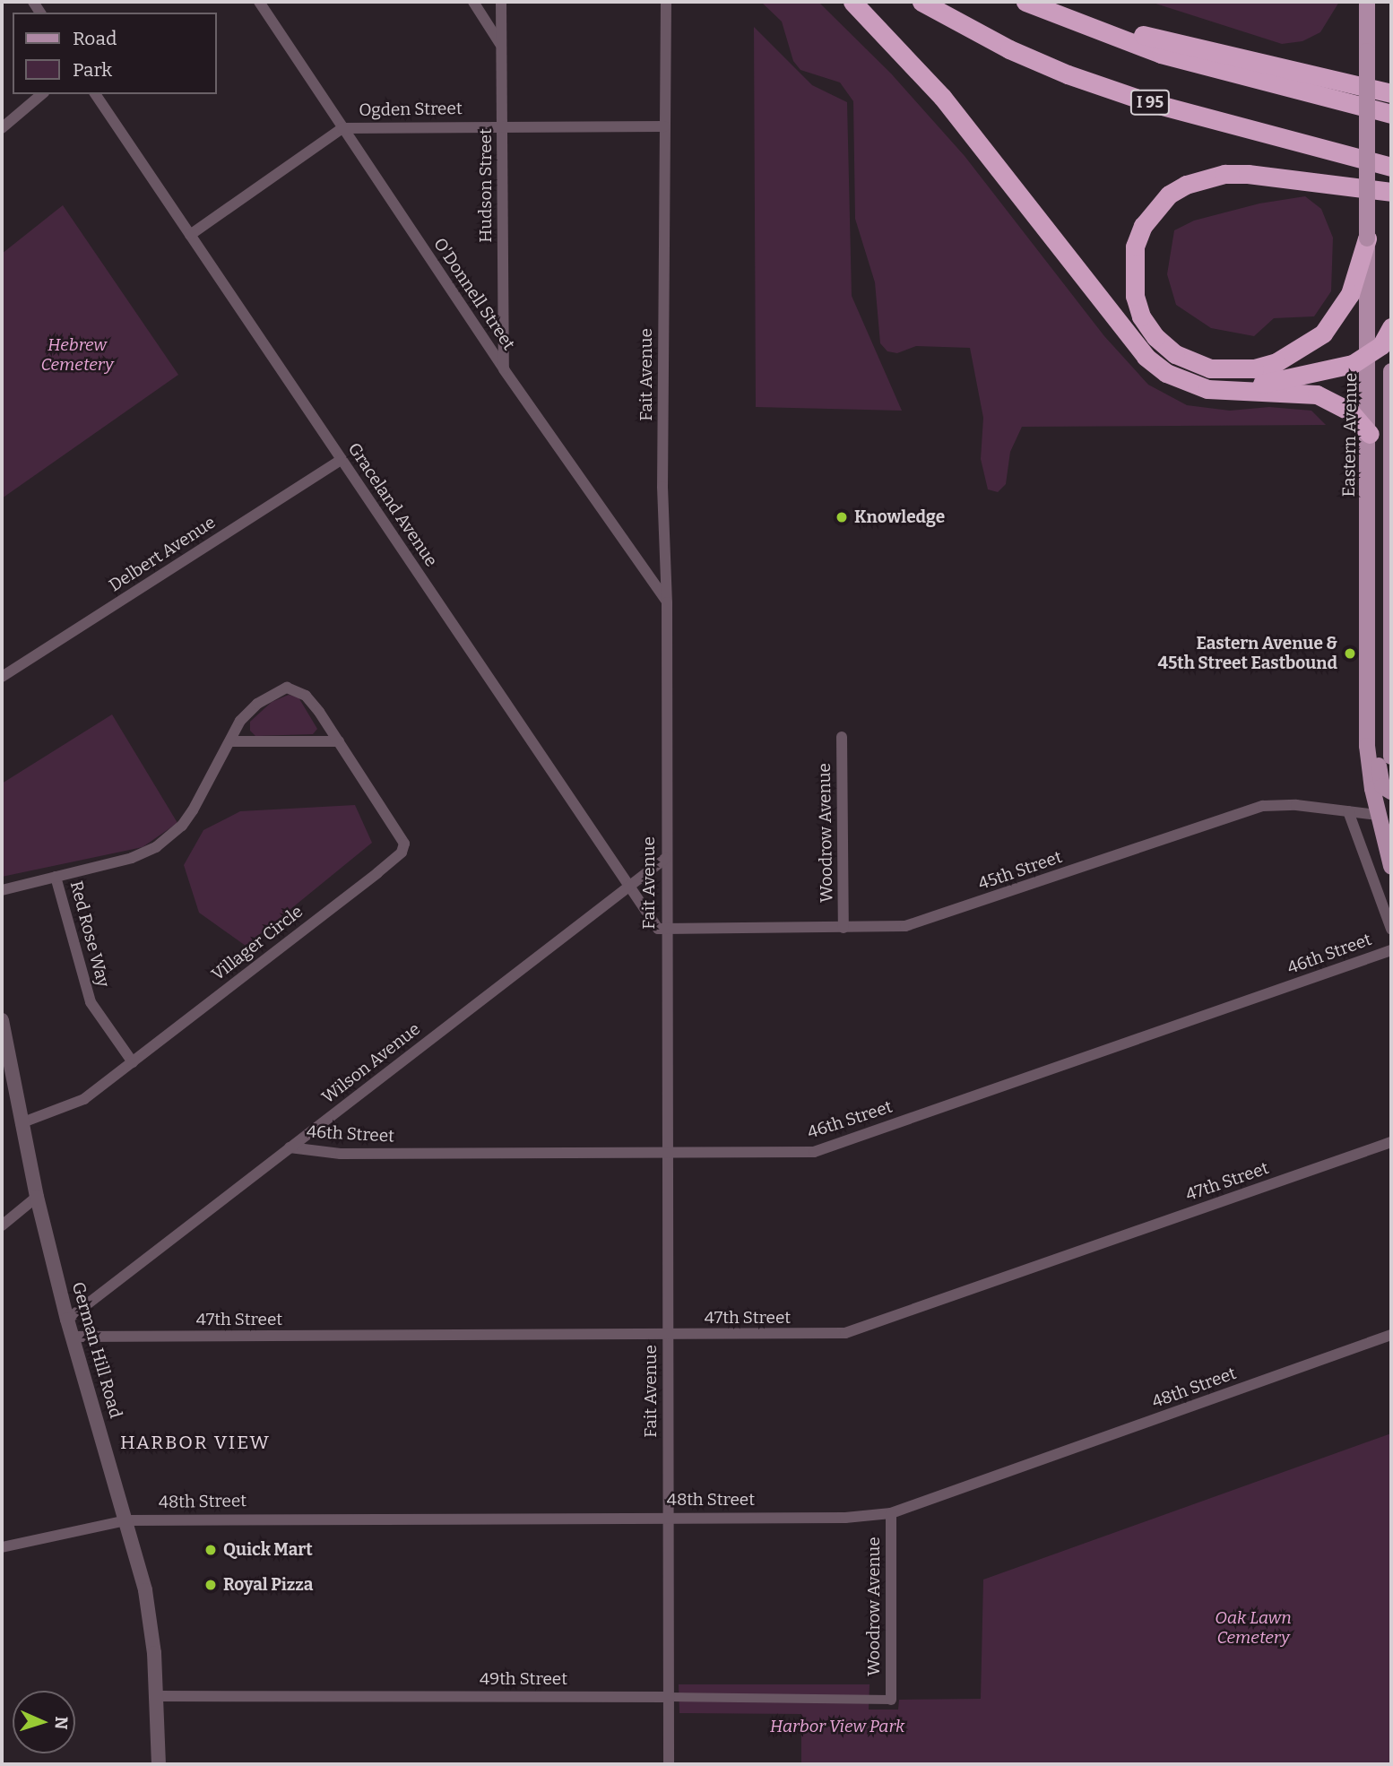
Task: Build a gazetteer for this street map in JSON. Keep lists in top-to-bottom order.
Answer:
{
  "streets": {
    "highway": ["I 95"],
    "main road": ["Eastern Avenue"],
    "street": [
      "Ogden Street",
      "Hudson Street",
      "O'Donnell Street",
      "Fait Avenue",
      "Graceland Avenue",
      "Delbert Avenue",
      "Woodrow Avenue",
      "45th Street",
      "Red Rose Way",
      "Villager Circle",
      "46th Street",
      "Wilson Avenue",
      "47th Street",
      "German Hill Road",
      "48th Street",
      "49th Street"
    ]
  },
  "crossings": [
    ["Ogden Street", "Hudson Street"],
    ["Ogden Street", "O'Donnell Street"],
    ["Ogden Street", "Fait Avenue"],
    ["Ogden Street", "Graceland Avenue"],
    ["Hudson Street", "O'Donnell Street"],
    ["O'Donnell Street", "Fait Avenue"],
    ["Fait Avenue", "Graceland Avenue"],
    ["Fait Avenue", "45th Street"],
    ["Fait Avenue", "46th Street"],
    ["Fait Avenue", "Wilson Avenue"],
    ["Fait Avenue", "47th Street"],
    ["Fait Avenue", "48th Street"],
    ["Fait Avenue", "49th Street"],
    ["Eastern Avenue", "45th Street"],
    ["Graceland Avenue", "Delbert Avenue"],
    ["Graceland Avenue", "45th Street"],
    ["Graceland Avenue", "Wilson Avenue"],
    ["Woodrow Avenue", "45th Street"],
    ["Woodrow Avenue", "48th Street"],
    ["Woodrow Avenue", "49th Street"],
    ["Red Rose Way", "Villager Circle"],
    ["Villager Circle", "German Hill Road"],
    ["46th Street", "Wilson Avenue"],
    ["Wilson Avenue", "German Hill Road"],
    ["47th Street", "German Hill Road"],
    ["German Hill Road", "48th Street"],
    ["German Hill Road", "49th Street"]
  ],
  "districts": ["HARBOR VIEW"],
  "parks": ["Hebrew Cemetery", "Oak Lawn Cemetery", "Harbor View Park"],
  "places": [
    "Knowledge",
    "Eastern Avenue & 45th Street Eastbound",
    "Quick Mart",
    "Royal Pizza"
  ],
  "legend": ["Road", "Park"],
  "north": "right"
}
